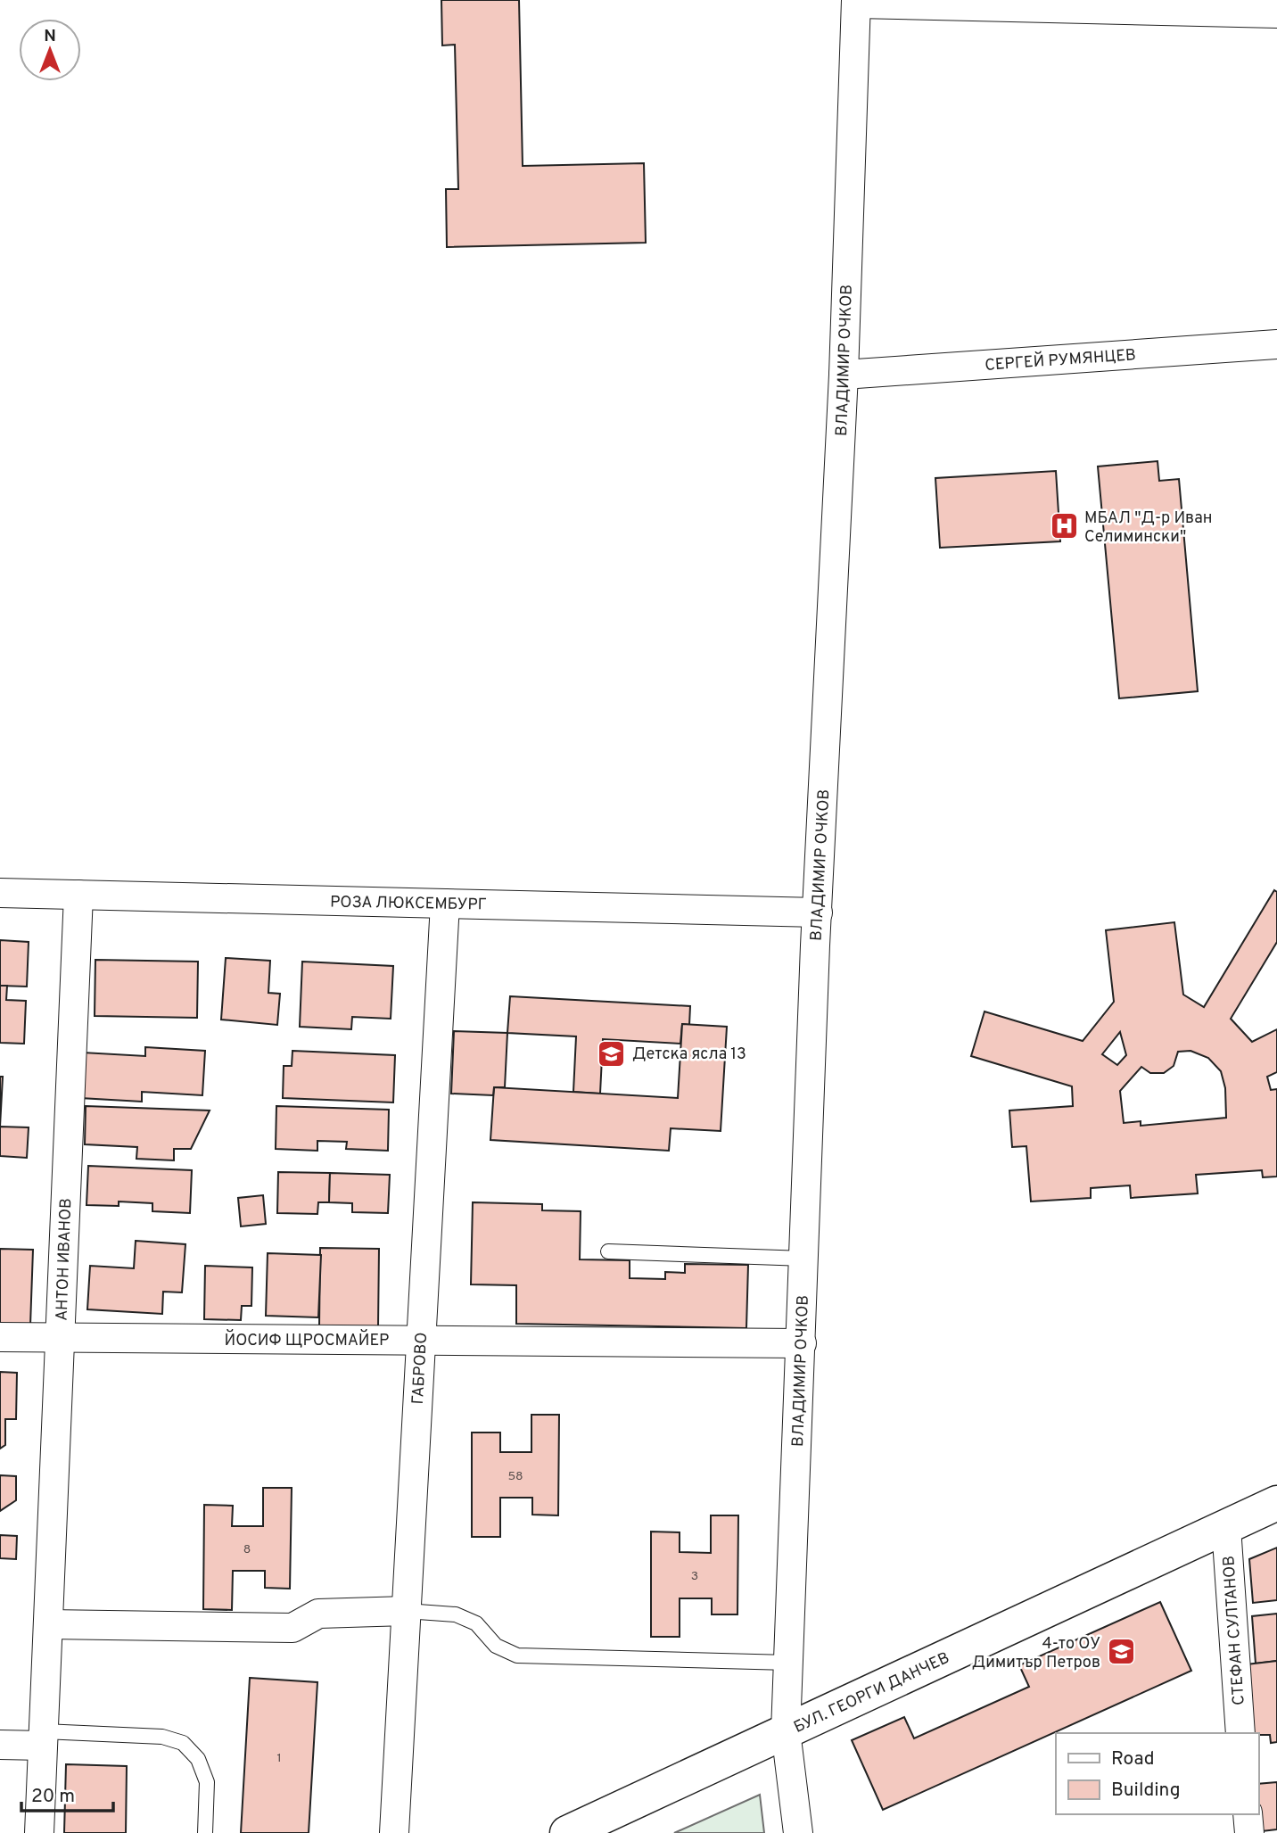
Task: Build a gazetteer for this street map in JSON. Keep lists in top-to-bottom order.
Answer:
{
  "streets": {
    "main road": ["БУЛ. ГЕОРГИ ДАНЧЕВ"],
    "street": [
      "СЕРГЕЙ РУМЯНЦЕВ",
      "ВЛАДИМИР ОЧКОВ",
      "РОЗА ЛЮКСЕМБУРГ",
      "АНТОН ИВАНОВ",
      "ЙОСИФ ЩРОСМАЙЕР",
      "ГАБРОВО",
      "СТЕФАН СУЛТАНОВ"
    ]
  },
  "crossings": [
    ["СЕРГЕЙ РУМЯНЦЕВ", "ВЛАДИМИР ОЧКОВ"],
    ["ВЛАДИМИР ОЧКОВ", "РОЗА ЛЮКСЕМБУРГ"],
    ["ВЛАДИМИР ОЧКОВ", "ЙОСИФ ЩРОСМАЙЕР"],
    ["ВЛАДИМИР ОЧКОВ", "БУЛ. ГЕОРГИ ДАНЧЕВ"],
    ["РОЗА ЛЮКСЕМБУРГ", "АНТОН ИВАНОВ"],
    ["РОЗА ЛЮКСЕМБУРГ", "ГАБРОВО"],
    ["АНТОН ИВАНОВ", "ЙОСИФ ЩРОСМАЙЕР"],
    ["ЙОСИФ ЩРОСМАЙЕР", "ГАБРОВО"],
    ["СТЕФАН СУЛТАНОВ", "БУЛ. ГЕОРГИ ДАНЧЕВ"]
  ],
  "places": {
    "hospital": ["МБАЛ \"Д-р Иван Селимински\""],
    "school or university": ["Детска ясла 13", "4-то ОУ Димитър Петров"]
  },
  "house_numbers": [
    "58",
    "8",
    "3",
    "1"
  ],
  "legend": ["Road", "Building"],
  "scale_bar": "20 m",
  "north": "top"
}
